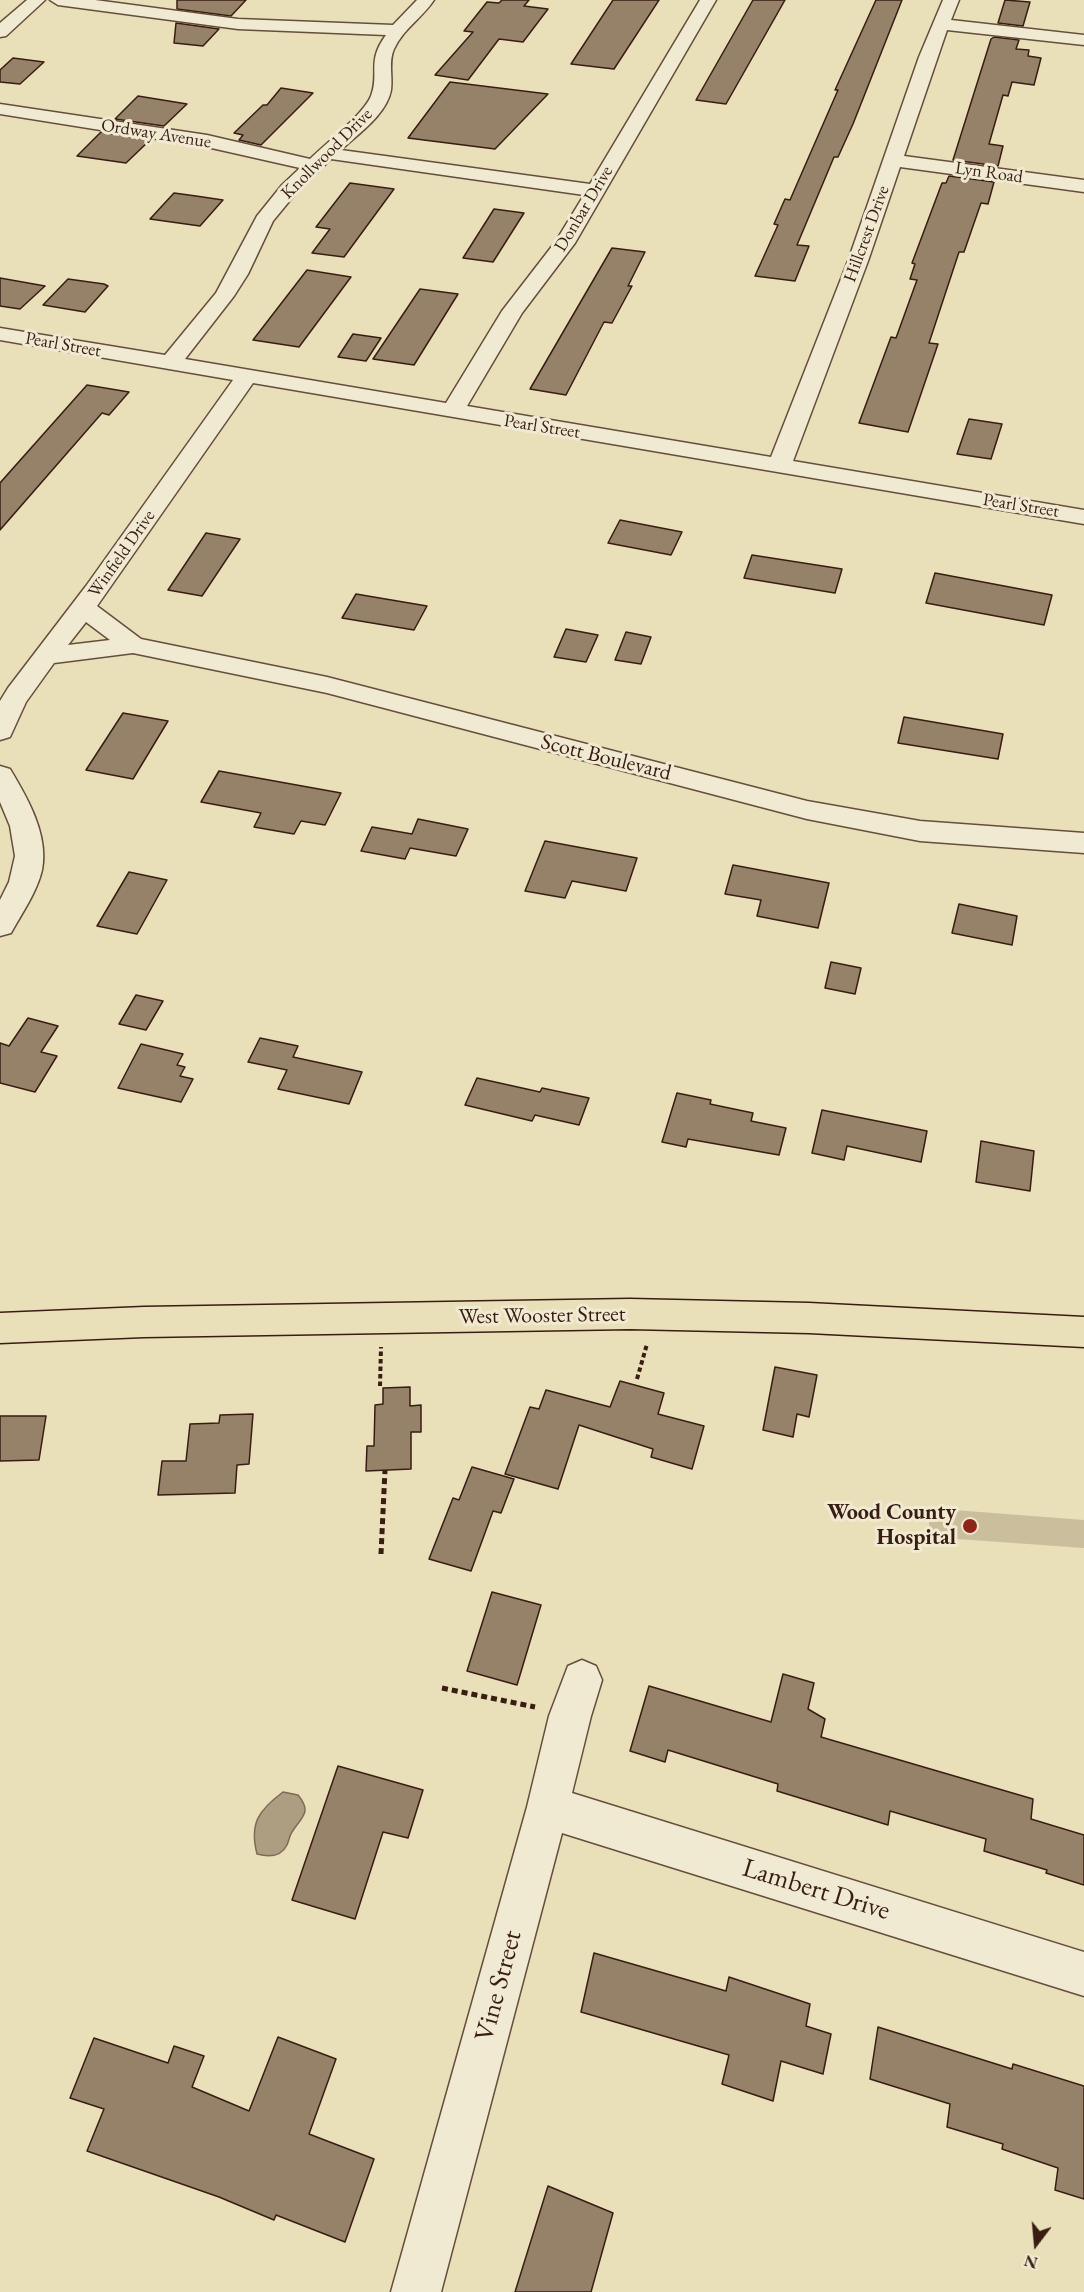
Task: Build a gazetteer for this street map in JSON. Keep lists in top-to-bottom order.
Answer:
{
  "streets": {
    "main road": ["West Wooster Street"],
    "street": [
      "Ordway Avenue",
      "Knollwood Drive",
      "Lyn Road",
      "Donbar Drive",
      "Hillcrest Drive",
      "Pearl Street",
      "Winfield Drive",
      "Scott Boulevard",
      "Lambert Drive",
      "Vine Street"
    ]
  },
  "crossings": [
    ["Ordway Avenue", "Knollwood Drive"],
    ["Ordway Avenue", "Donbar Drive"],
    ["Knollwood Drive", "Pearl Street"],
    ["Lyn Road", "Hillcrest Drive"],
    ["Donbar Drive", "Pearl Street"],
    ["Hillcrest Drive", "Pearl Street"],
    ["Pearl Street", "Winfield Drive"],
    ["Winfield Drive", "Scott Boulevard"],
    ["Lambert Drive", "Vine Street"]
  ],
  "places": ["Wood County Hospital"],
  "north": "bottom"
}
